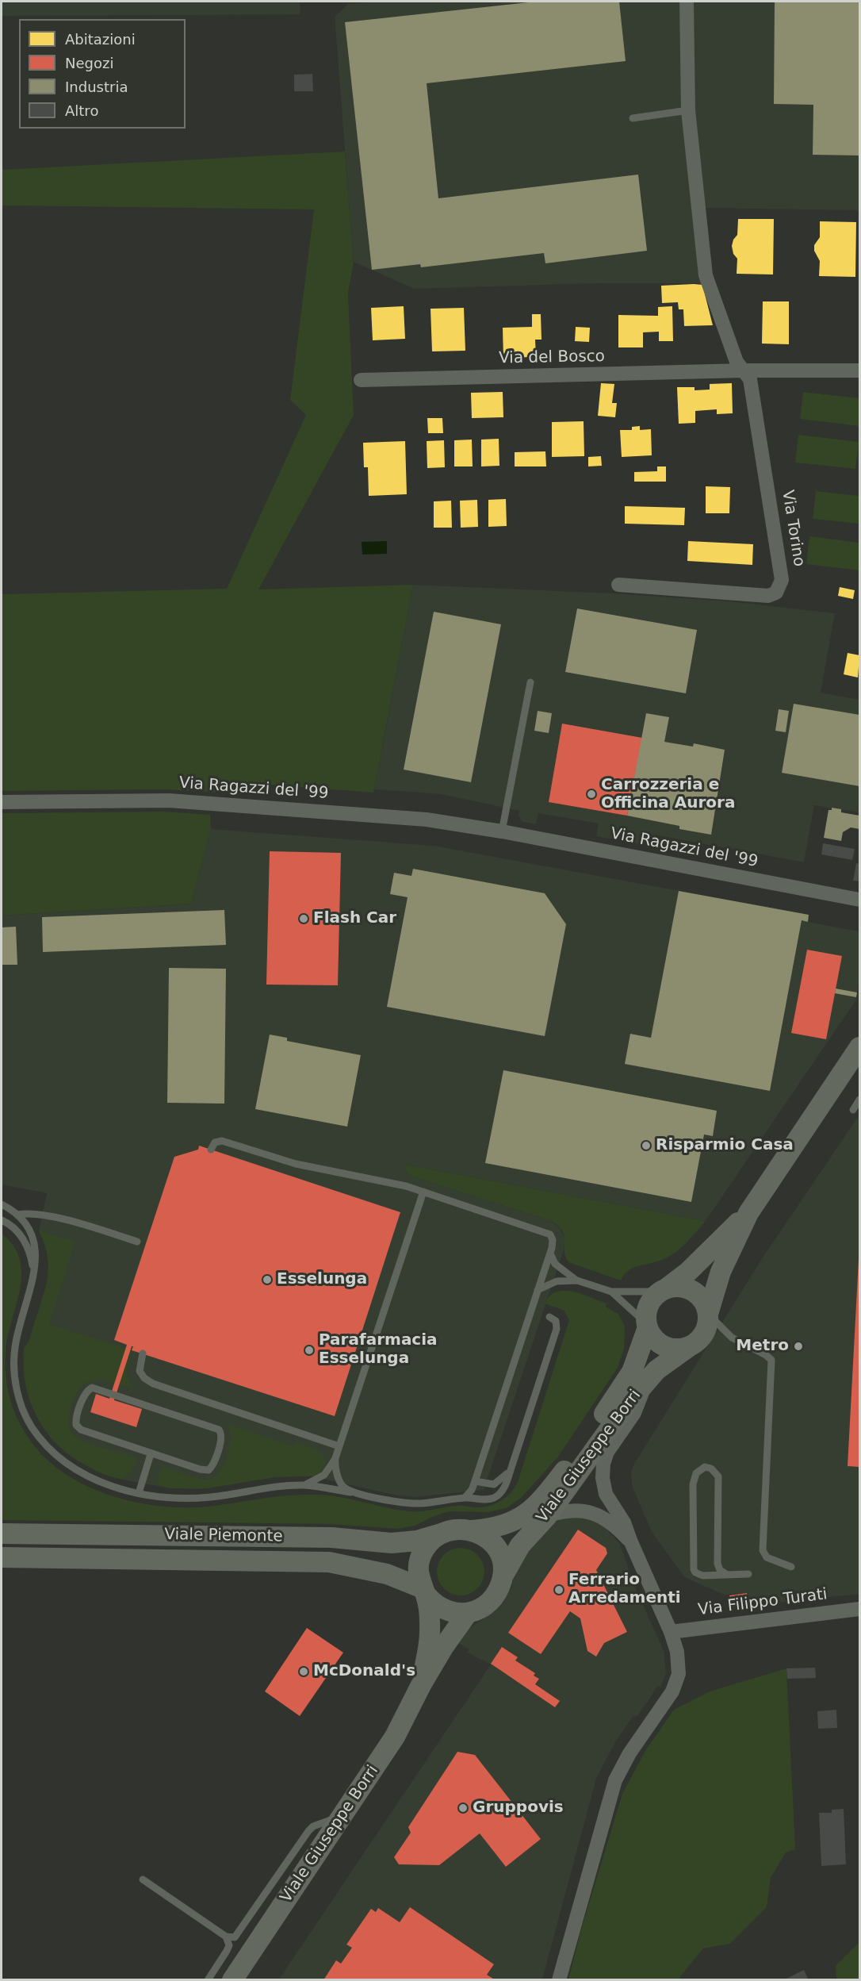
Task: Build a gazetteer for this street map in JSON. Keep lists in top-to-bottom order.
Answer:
{
  "streets": {
    "main road": ["Viale Giuseppe Borri", "Viale Piemonte"],
    "street": [
      "Via del Bosco",
      "Via Torino",
      "Via Ragazzi del '99",
      "Via Filippo Turati"
    ]
  },
  "crossings": [
    ["Via del Bosco", "Via Torino"],
    ["Viale Giuseppe Borri", "Viale Piemonte"]
  ],
  "places": [
    "Carrozzeria e Officina Aurora",
    "Flash Car",
    "Risparmio Casa",
    "Esselunga",
    "Metro",
    "Parafarmacia Esselunga",
    "Ferrario Arredamenti",
    "McDonald's",
    "Gruppovis"
  ],
  "legend": [
    "Abitazioni",
    "Negozi",
    "Industria",
    "Altro"
  ]
}
